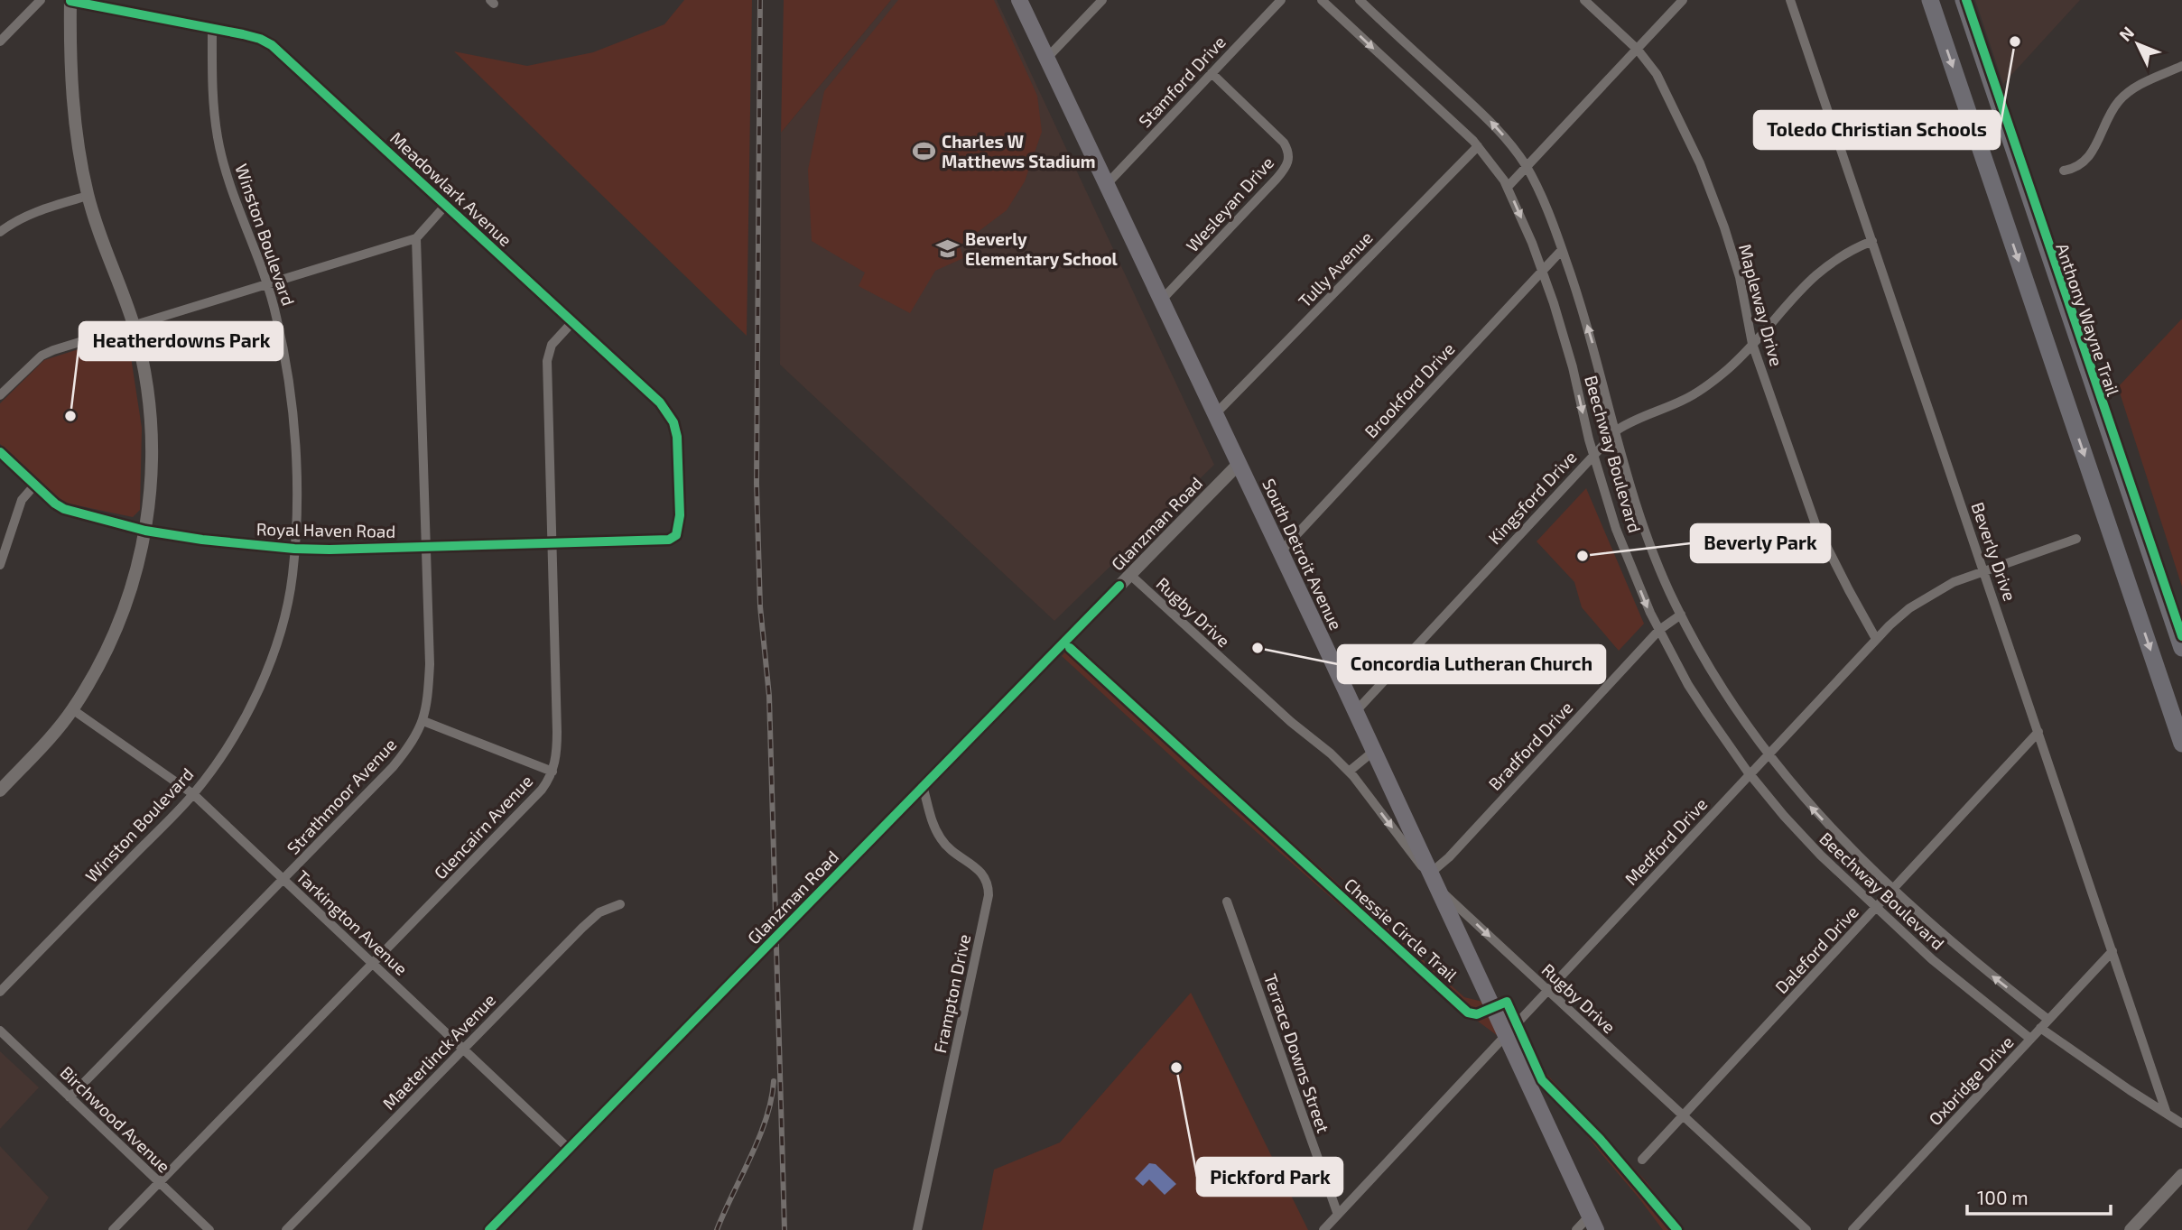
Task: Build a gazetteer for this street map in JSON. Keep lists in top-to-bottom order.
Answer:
{
  "streets": {
    "highway": ["Anthony Wayne Trail"],
    "main road": ["South Detroit Avenue"],
    "street": [
      "Stamford Drive",
      "Meadowlark Avenue",
      "Wesleyan Drive",
      "Winston Boulevard",
      "Tully Avenue",
      "Mapleway Drive",
      "Brookford Drive",
      "Beechway Boulevard",
      "Kingsford Drive",
      "Glanzman Road",
      "Royal Haven Road",
      "Beverly Drive",
      "Rugby Drive",
      "Bradford Drive",
      "Strathmoor Avenue",
      "Glencairn Avenue",
      "Medford Drive",
      "Tarkington Avenue",
      "Daleford Drive",
      "Frampton Drive",
      "Maeterlinck Avenue",
      "Terrace Downs Street",
      "Oxbridge Drive",
      "Birchwood Avenue"
    ],
    "cycle path": ["Chessie Circle Trail"]
  },
  "crossings": [
    ["Stamford Drive", "Wesleyan Drive"],
    ["Stamford Drive", "South Detroit Avenue"],
    ["Meadowlark Avenue", "Winston Boulevard"],
    ["Meadowlark Avenue", "Royal Haven Road"],
    ["Meadowlark Avenue", "Glencairn Avenue"],
    ["Wesleyan Drive", "South Detroit Avenue"],
    ["Winston Boulevard", "Royal Haven Road"],
    ["Winston Boulevard", "Tarkington Avenue"],
    ["Tully Avenue", "Beechway Boulevard"],
    ["Tully Avenue", "South Detroit Avenue"],
    ["Mapleway Drive", "Kingsford Drive"],
    ["Mapleway Drive", "Medford Drive"],
    ["Brookford Drive", "Beechway Boulevard"],
    ["Brookford Drive", "South Detroit Avenue"],
    ["Beechway Boulevard", "Kingsford Drive"],
    ["Beechway Boulevard", "Bradford Drive"],
    ["Beechway Boulevard", "Medford Drive"],
    ["Beechway Boulevard", "Daleford Drive"],
    ["Beechway Boulevard", "Oxbridge Drive"],
    ["Kingsford Drive", "Beverly Drive"],
    ["Kingsford Drive", "South Detroit Avenue"],
    ["Glanzman Road", "South Detroit Avenue"],
    ["Glanzman Road", "Rugby Drive"],
    ["Glanzman Road", "Tarkington Avenue"],
    ["Glanzman Road", "Frampton Drive"],
    ["Royal Haven Road", "Strathmoor Avenue"],
    ["Royal Haven Road", "Glencairn Avenue"],
    ["Beverly Drive", "Medford Drive"],
    ["Beverly Drive", "Daleford Drive"],
    ["Beverly Drive", "Oxbridge Drive"],
    ["South Detroit Avenue", "Rugby Drive"],
    ["South Detroit Avenue", "Bradford Drive"],
    ["South Detroit Avenue", "Medford Drive"],
    ["Rugby Drive", "Medford Drive"],
    ["Rugby Drive", "Daleford Drive"],
    ["Strathmoor Avenue", "Tarkington Avenue"],
    ["Strathmoor Avenue", "Birchwood Avenue"],
    ["Glencairn Avenue", "Tarkington Avenue"],
    ["Glencairn Avenue", "Birchwood Avenue"],
    ["Medford Drive", "Terrace Downs Street"],
    ["Tarkington Avenue", "Maeterlinck Avenue"]
  ],
  "places": {
    "other": [
      "Toledo Christian Schools",
      "Heatherdowns Park",
      "Beverly Park",
      "Concordia Lutheran Church",
      "Pickford Park"
    ],
    "sports": ["Charles W Matthews Stadium"],
    "school or university": ["Beverly Elementary School"]
  },
  "scale_bar": "100 m",
  "north": "top left"
}
